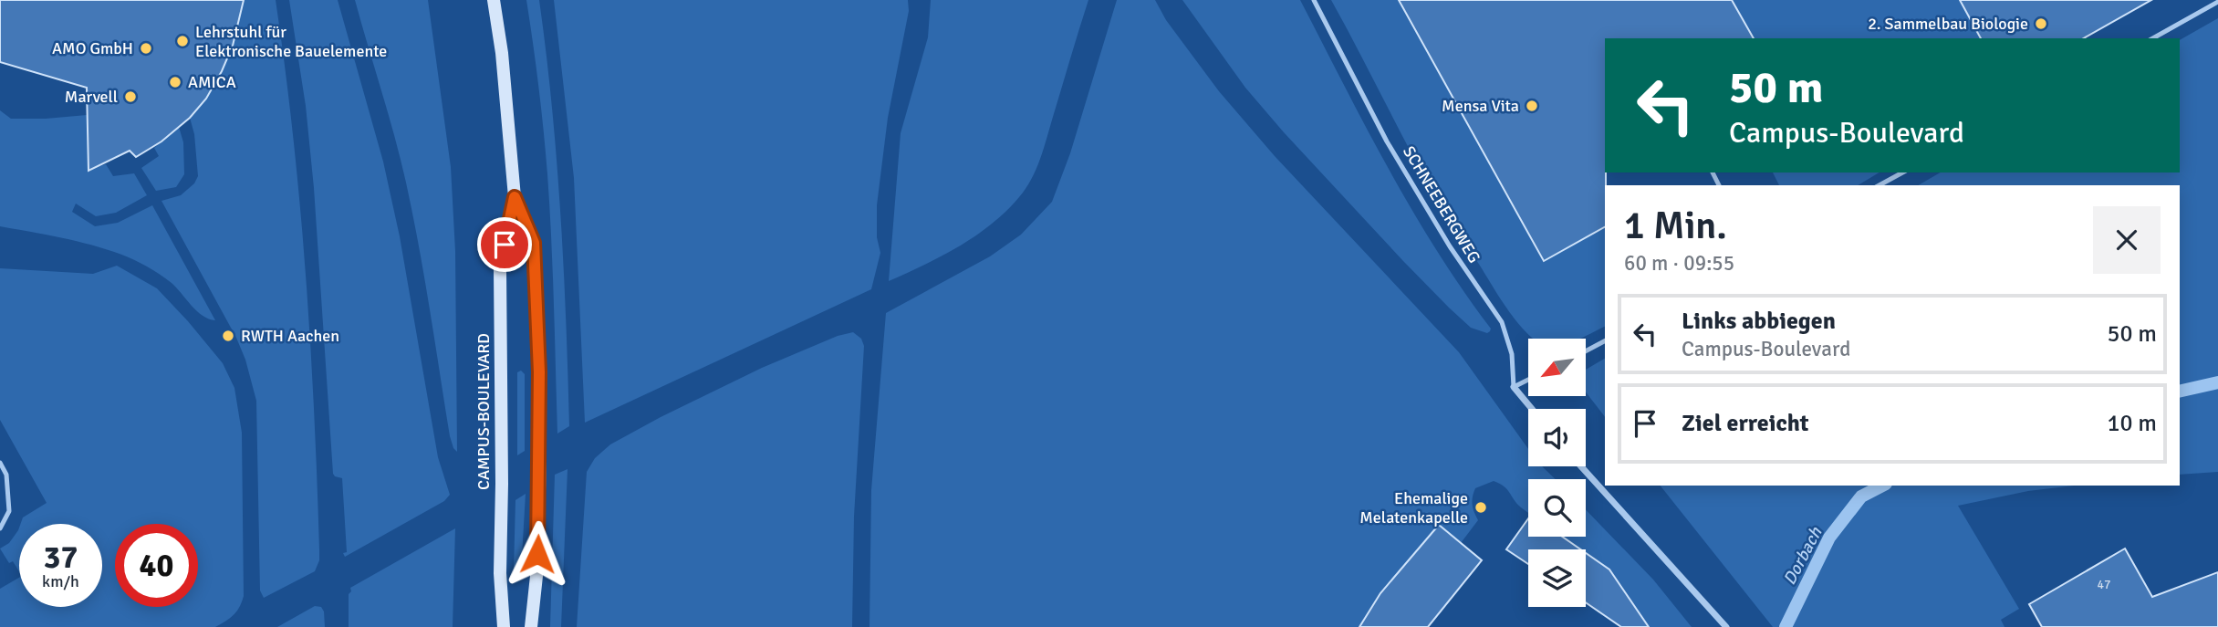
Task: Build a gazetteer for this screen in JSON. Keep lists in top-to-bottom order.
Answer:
{
  "streets": {
    "street": ["CAMPUS-BOULEVARD"],
    "lane": ["SCHNEEBERGWEG"]
  },
  "water": ["Dorbach"],
  "places": [
    "2. Sammelbau Biologie",
    "Lehrstuhl für Elektronische Bauelemente",
    "AMO GmbH",
    "AMICA",
    "Marvell",
    "Mensa Vita",
    "RWTH Aachen",
    "Ehemalige Melatenkapelle"
  ],
  "house_numbers": ["47"],
  "north": "bottom left",
  "page": {
    "turn": ["50 m", "Campus-Boulevard"],
    "heading": ["1 Min.", "60 m · 09:55"],
    "list": [
      {
        "name": "Links abbiegen",
        "note": "Campus-Boulevard",
        "value": "50 m"
      },
      {
        "name": "Ziel erreicht",
        "value": "10 m"
      }
    ],
    "speed": "37 km/h",
    "limit": "40"
  }
}
